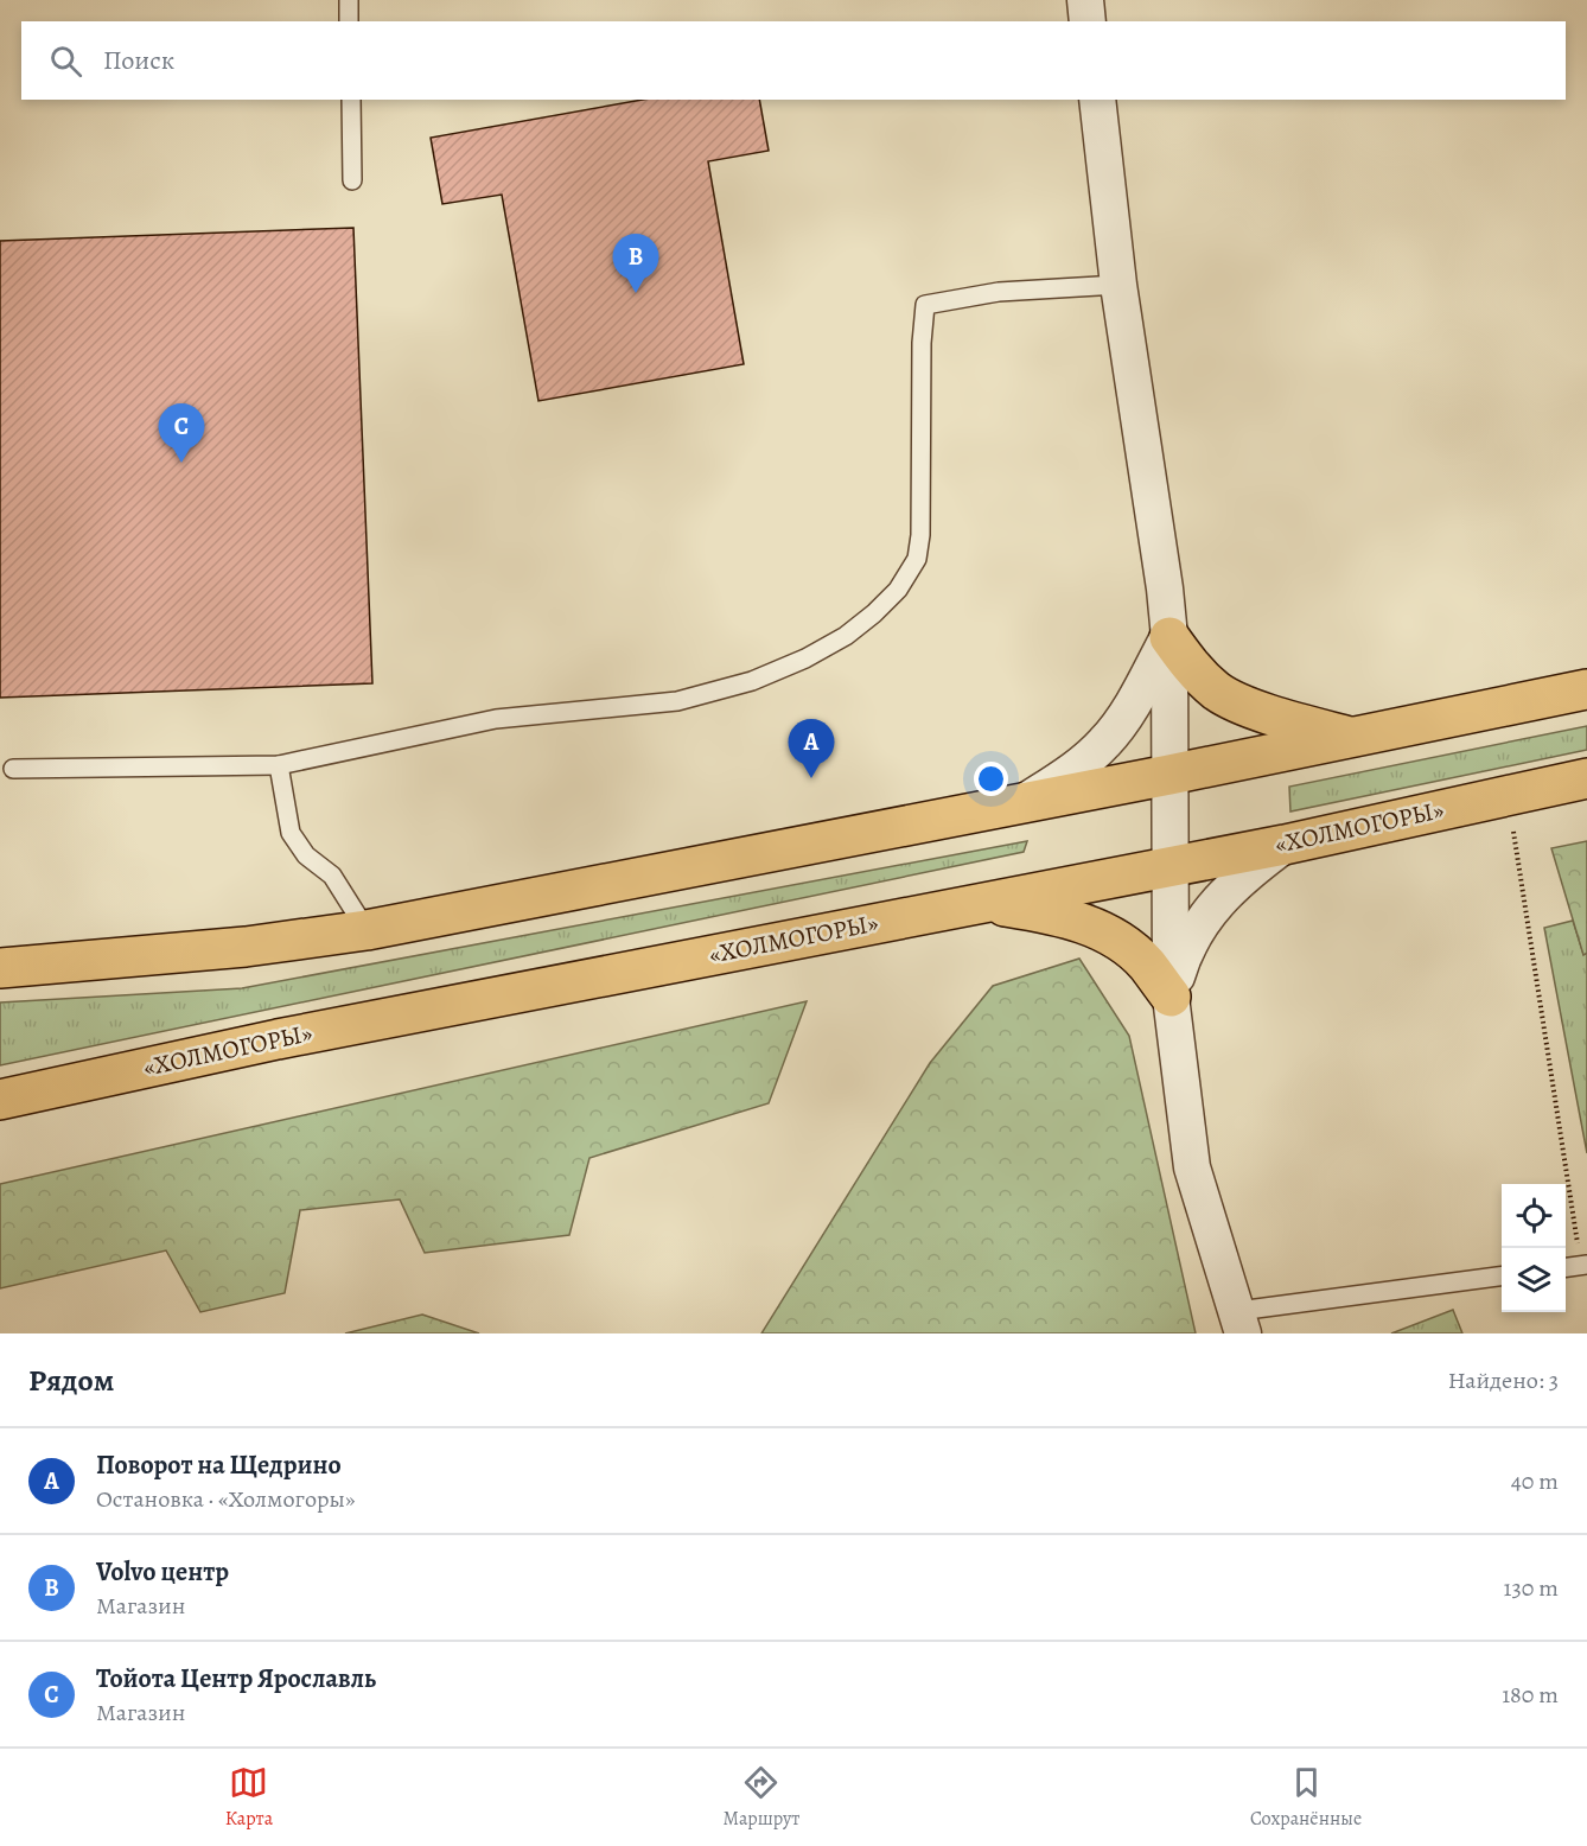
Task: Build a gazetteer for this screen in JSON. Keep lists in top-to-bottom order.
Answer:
{
  "streets": {
    "highway": ["«ХОЛМОГОРЫ»"]
  },
  "page": {
    "search": "Поиск",
    "pins": ["B", "C", "A"],
    "heading": ["Рядом", "Найдено: 3"],
    "list": [
      {
        "mark": "A",
        "name": "Поворот на Щедрино",
        "note": "Остановка · «Холмогоры»",
        "value": "40 m"
      },
      {
        "mark": "B",
        "name": "Volvo центр",
        "note": "Магазин",
        "value": "130 m"
      },
      {
        "mark": "C",
        "name": "Тойота Центр Ярославль",
        "note": "Магазин",
        "value": "180 m"
      }
    ],
    "nav": ["Карта", "Маршрут", "Сохранённые"]
  }
}
